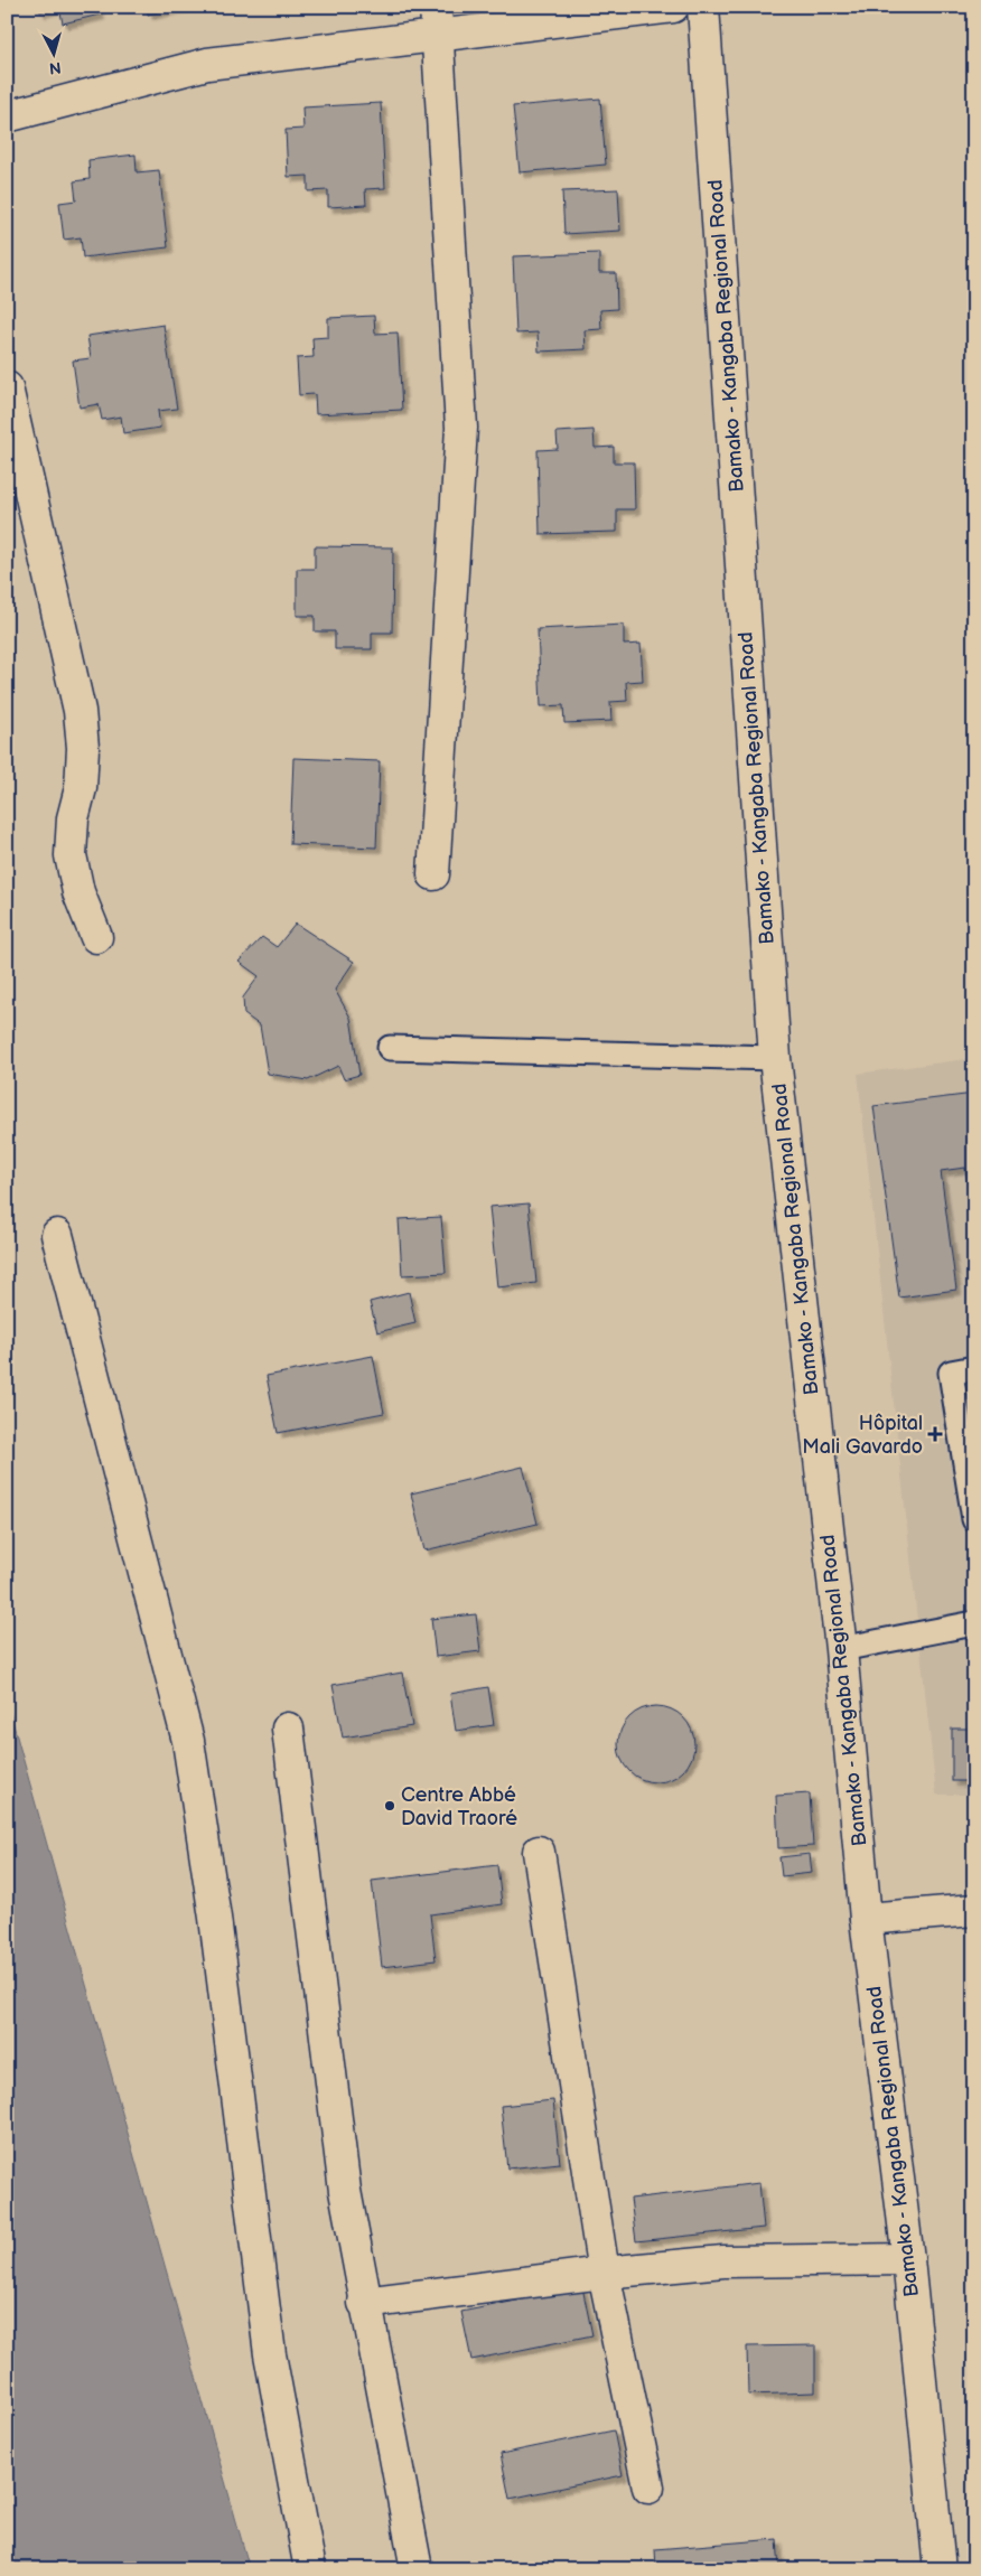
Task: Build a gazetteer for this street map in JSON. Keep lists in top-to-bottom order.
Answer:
{
  "streets": {
    "street": ["Bamako - Kangaba Regional Road"]
  },
  "places": {
    "health": ["Hôpital Mali Gavardo"],
    "other": ["Centre Abbé David Traoré"]
  },
  "north": "bottom"
}
